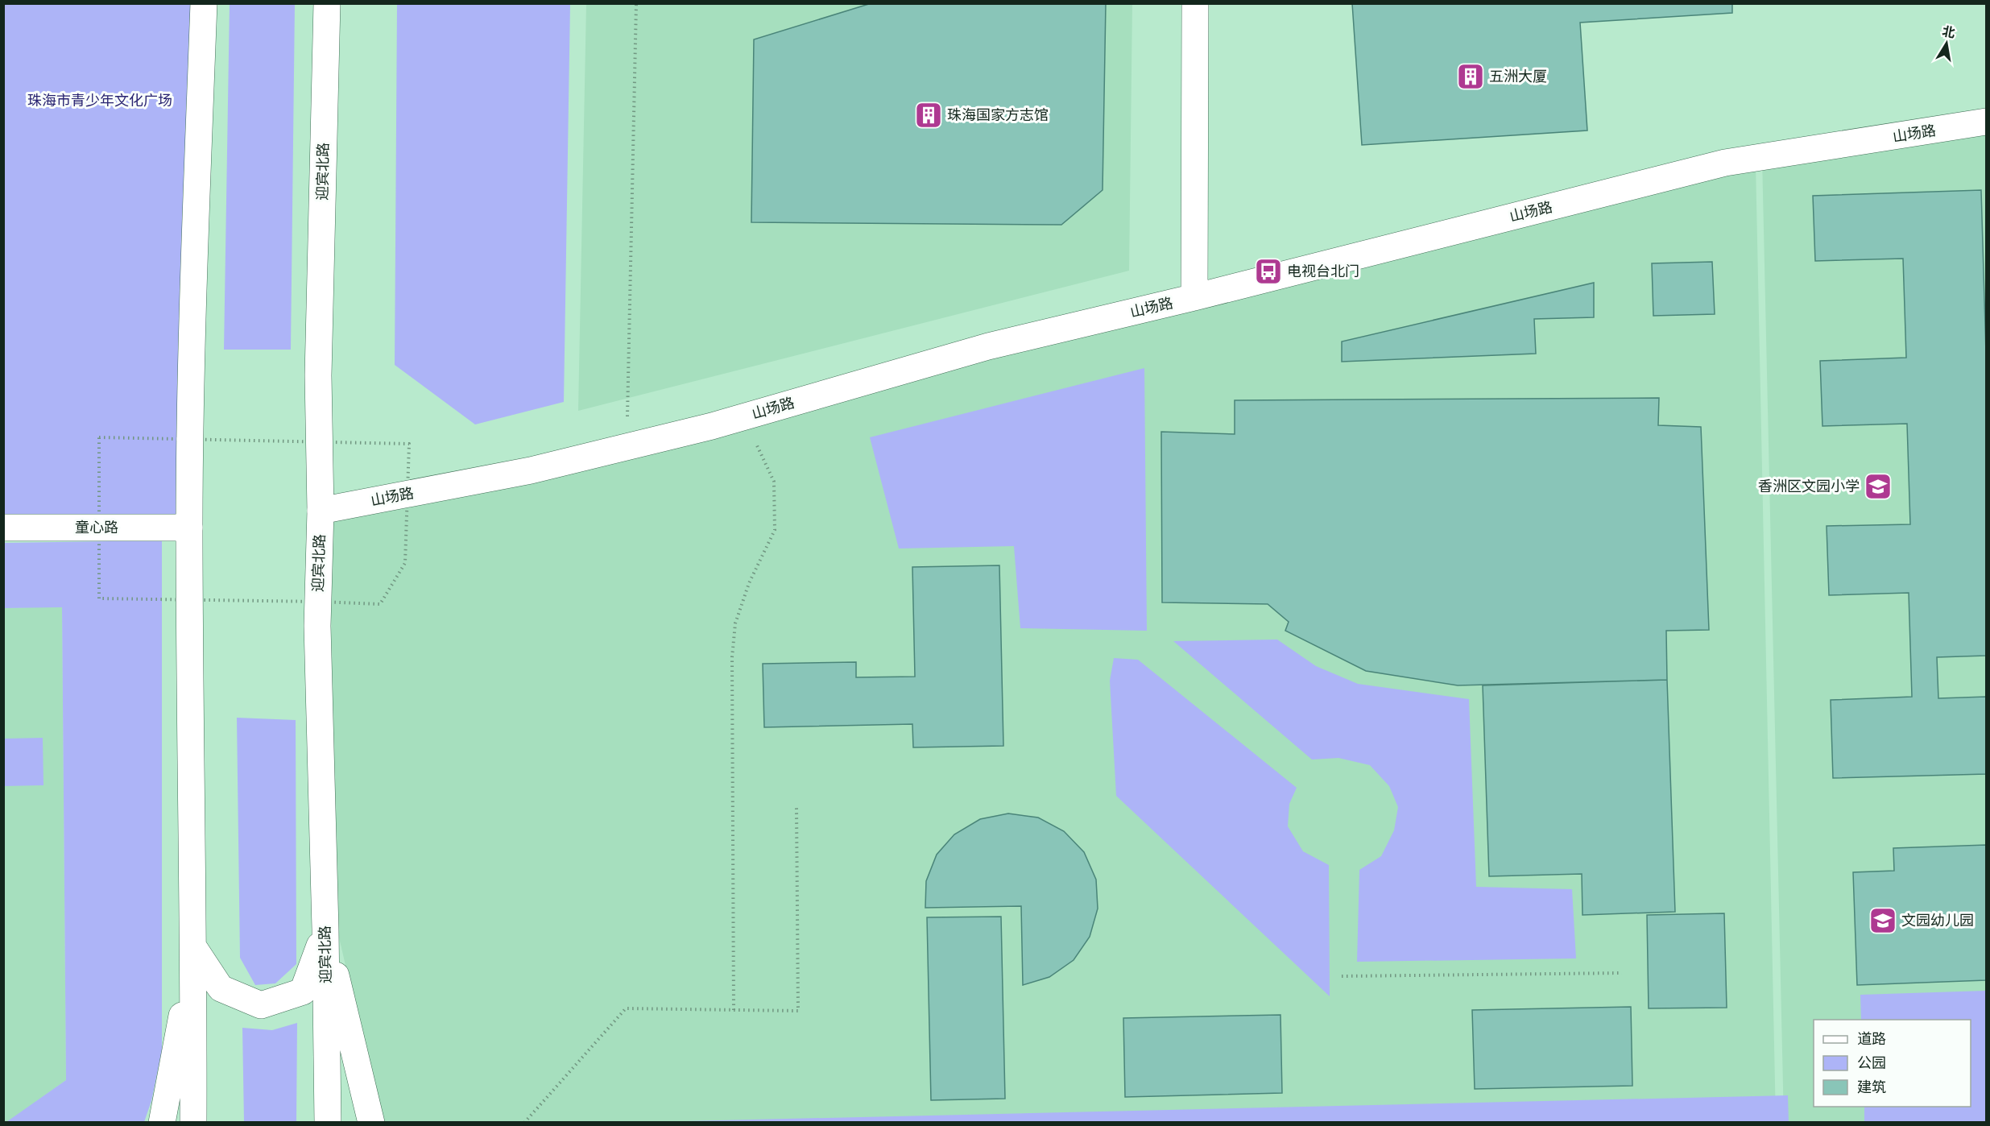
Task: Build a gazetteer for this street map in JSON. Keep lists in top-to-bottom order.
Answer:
{
  "streets": {
    "main road": ["山场路", "迎宾北路", "童心路"]
  },
  "crossings": [
    ["山场路", "迎宾北路"]
  ],
  "parks": ["珠海市青少年文化广场"],
  "places": {
    "building": ["五洲大厦", "珠海国家方志馆"],
    "bus stop": ["电视台北门"],
    "school or university": ["香洲区文园小学", "文园幼儿园"]
  },
  "legend": ["道路", "公园", "建筑"],
  "north": "top"
}
